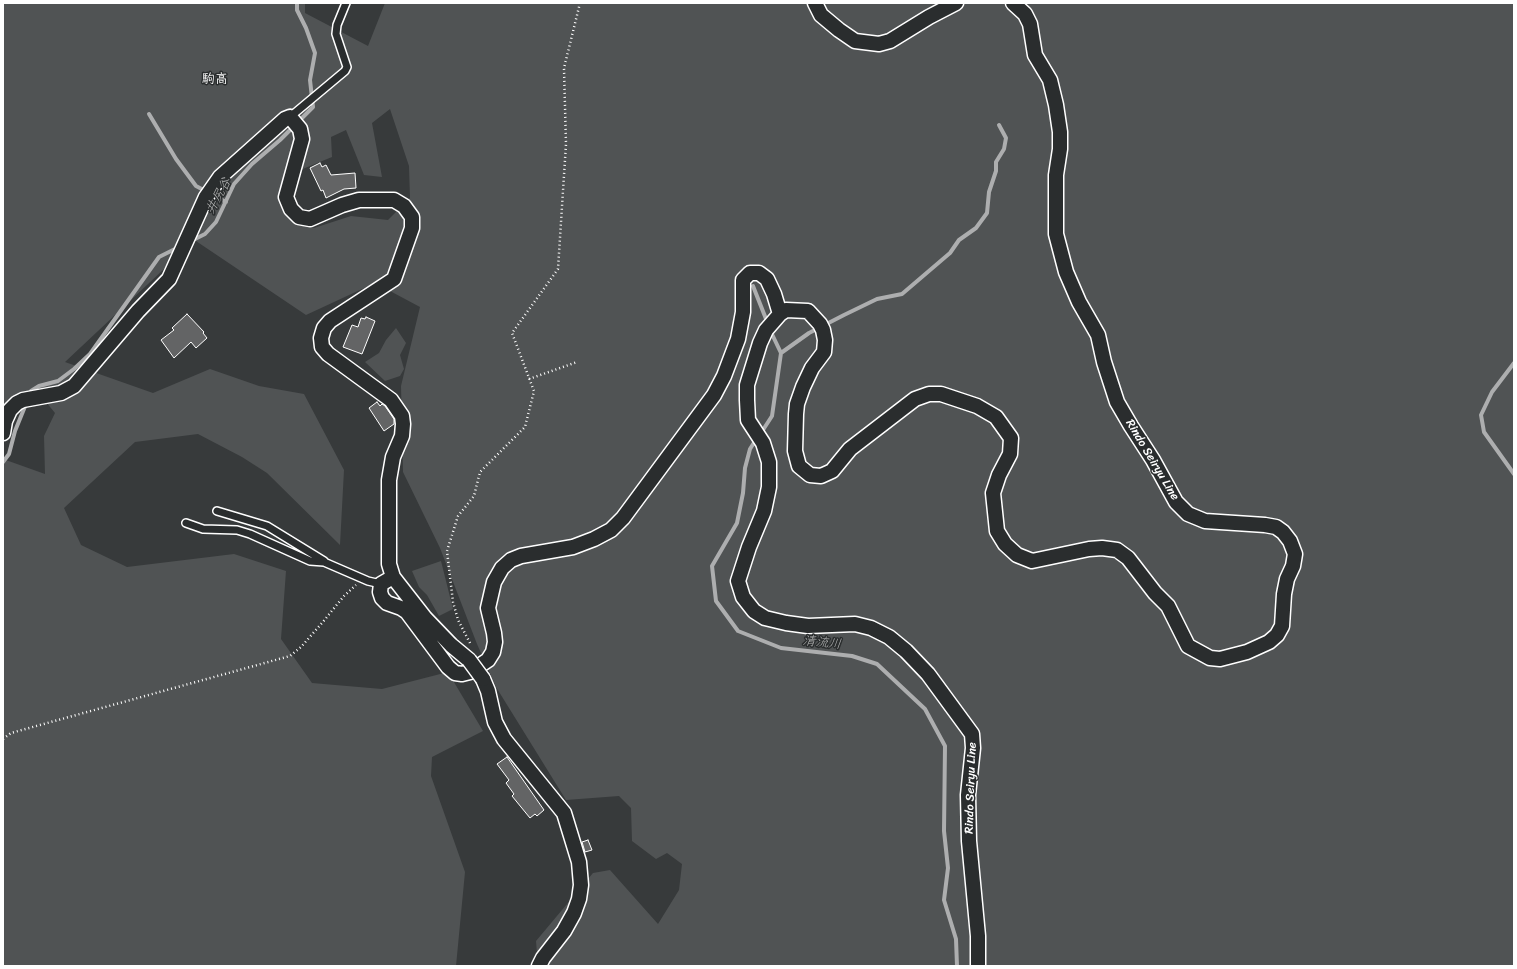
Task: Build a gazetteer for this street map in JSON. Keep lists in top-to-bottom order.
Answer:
{
  "streets": {
    "street": ["Rindo Seiryu Line"]
  },
  "districts": ["駒高"],
  "water": ["井尻谷", "清流川"]
}
